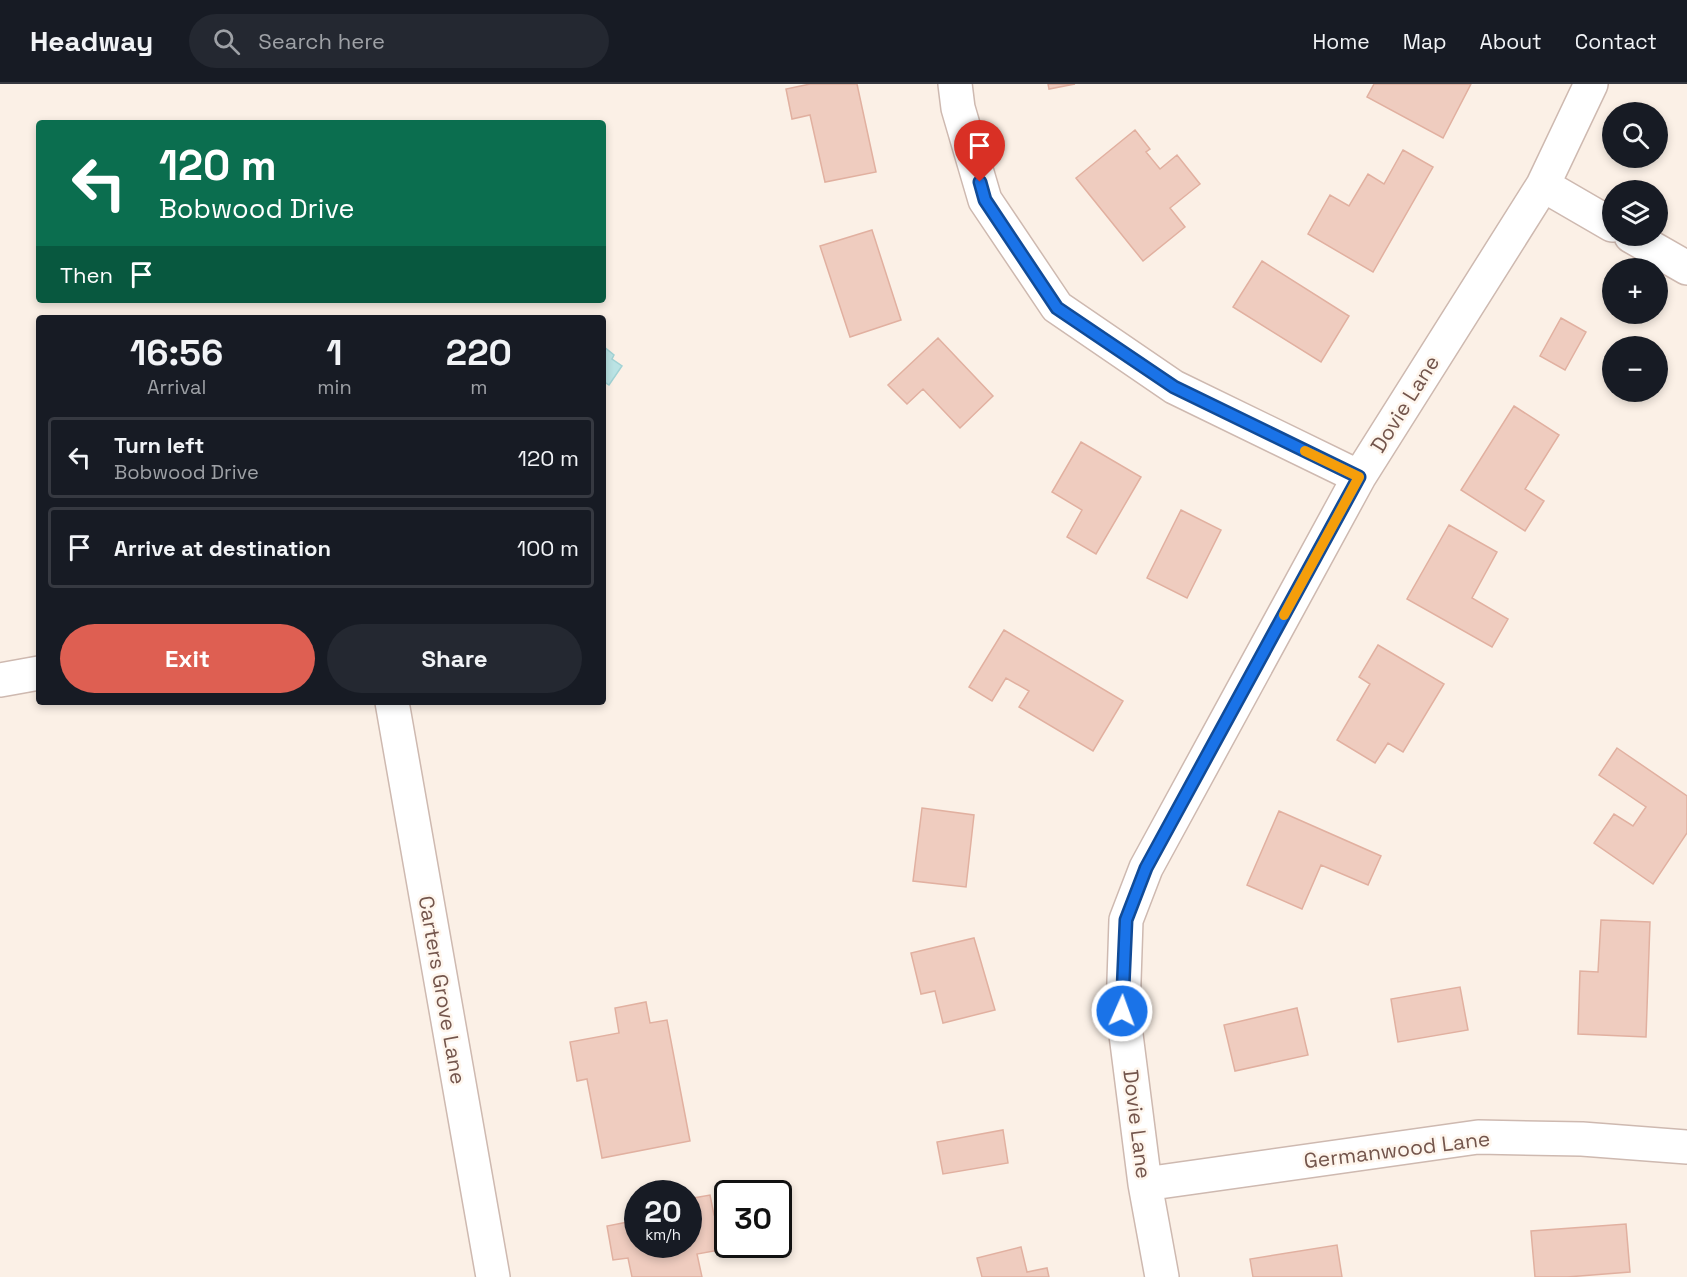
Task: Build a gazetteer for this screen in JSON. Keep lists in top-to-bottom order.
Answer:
{
  "streets": {
    "street": ["Dovie Lane", "Carters Grove Lane", "Germanwood Lane"]
  },
  "crossings": [
    ["Dovie Lane", "Germanwood Lane"]
  ],
  "page": {
    "header": "Headway",
    "search": "Search here",
    "nav": [
      "Home",
      "Map",
      "About",
      "Contact"
    ],
    "map_buttons": ["+", "−"],
    "turn": ["120 m", "Bobwood Drive"],
    "then": "Then",
    "eta": [
      "16:56",
      "Arrival",
      "1",
      "min",
      "220",
      "m"
    ],
    "list": [
      {
        "name": "Turn left",
        "note": "Bobwood Drive",
        "value": "120 m"
      },
      {
        "name": "Arrive at destination",
        "value": "100 m"
      }
    ],
    "buttons": ["Exit", "Share"],
    "speed": "20 km/h",
    "limit": "30"
  }
}
